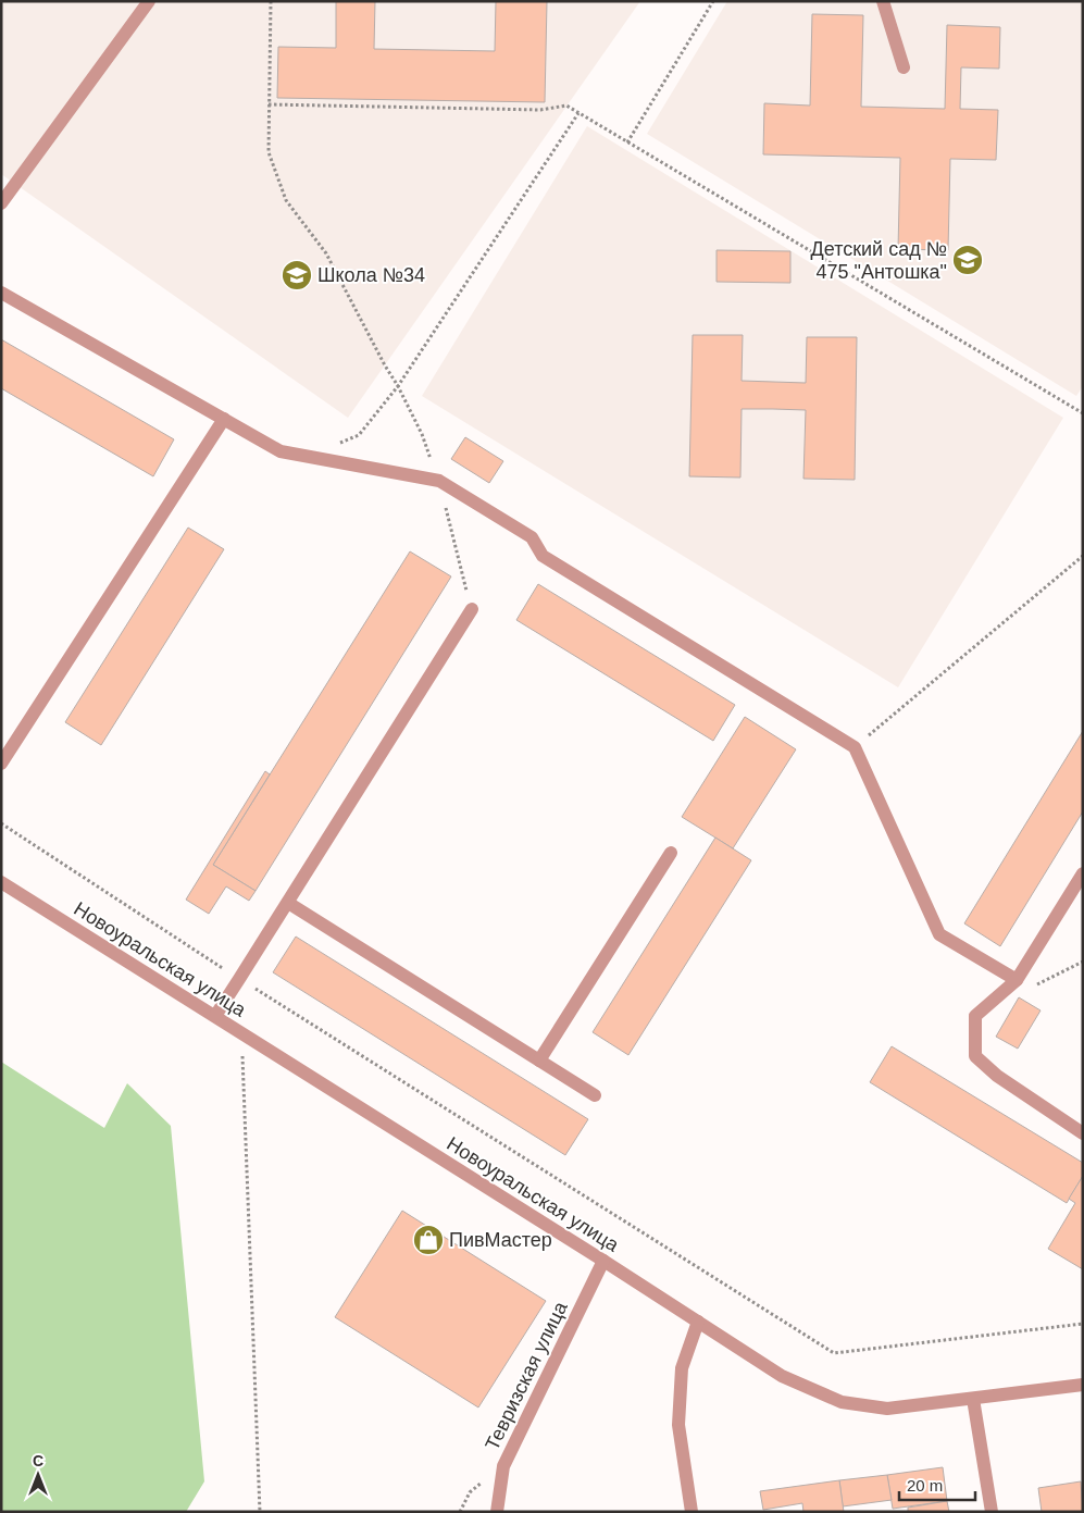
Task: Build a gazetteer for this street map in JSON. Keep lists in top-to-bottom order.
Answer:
{
  "streets": {
    "street": ["Новоуральская улица", "Тевризская улица"]
  },
  "crossings": [
    ["Новоуральская улица", "Тевризская улица"]
  ],
  "places": {
    "school or university": ["Детский сад № 475 \"Антошка\"", "Школа №34"],
    "shop": ["ПивМастер"]
  },
  "scale_bar": "20 m",
  "north": "top"
}
